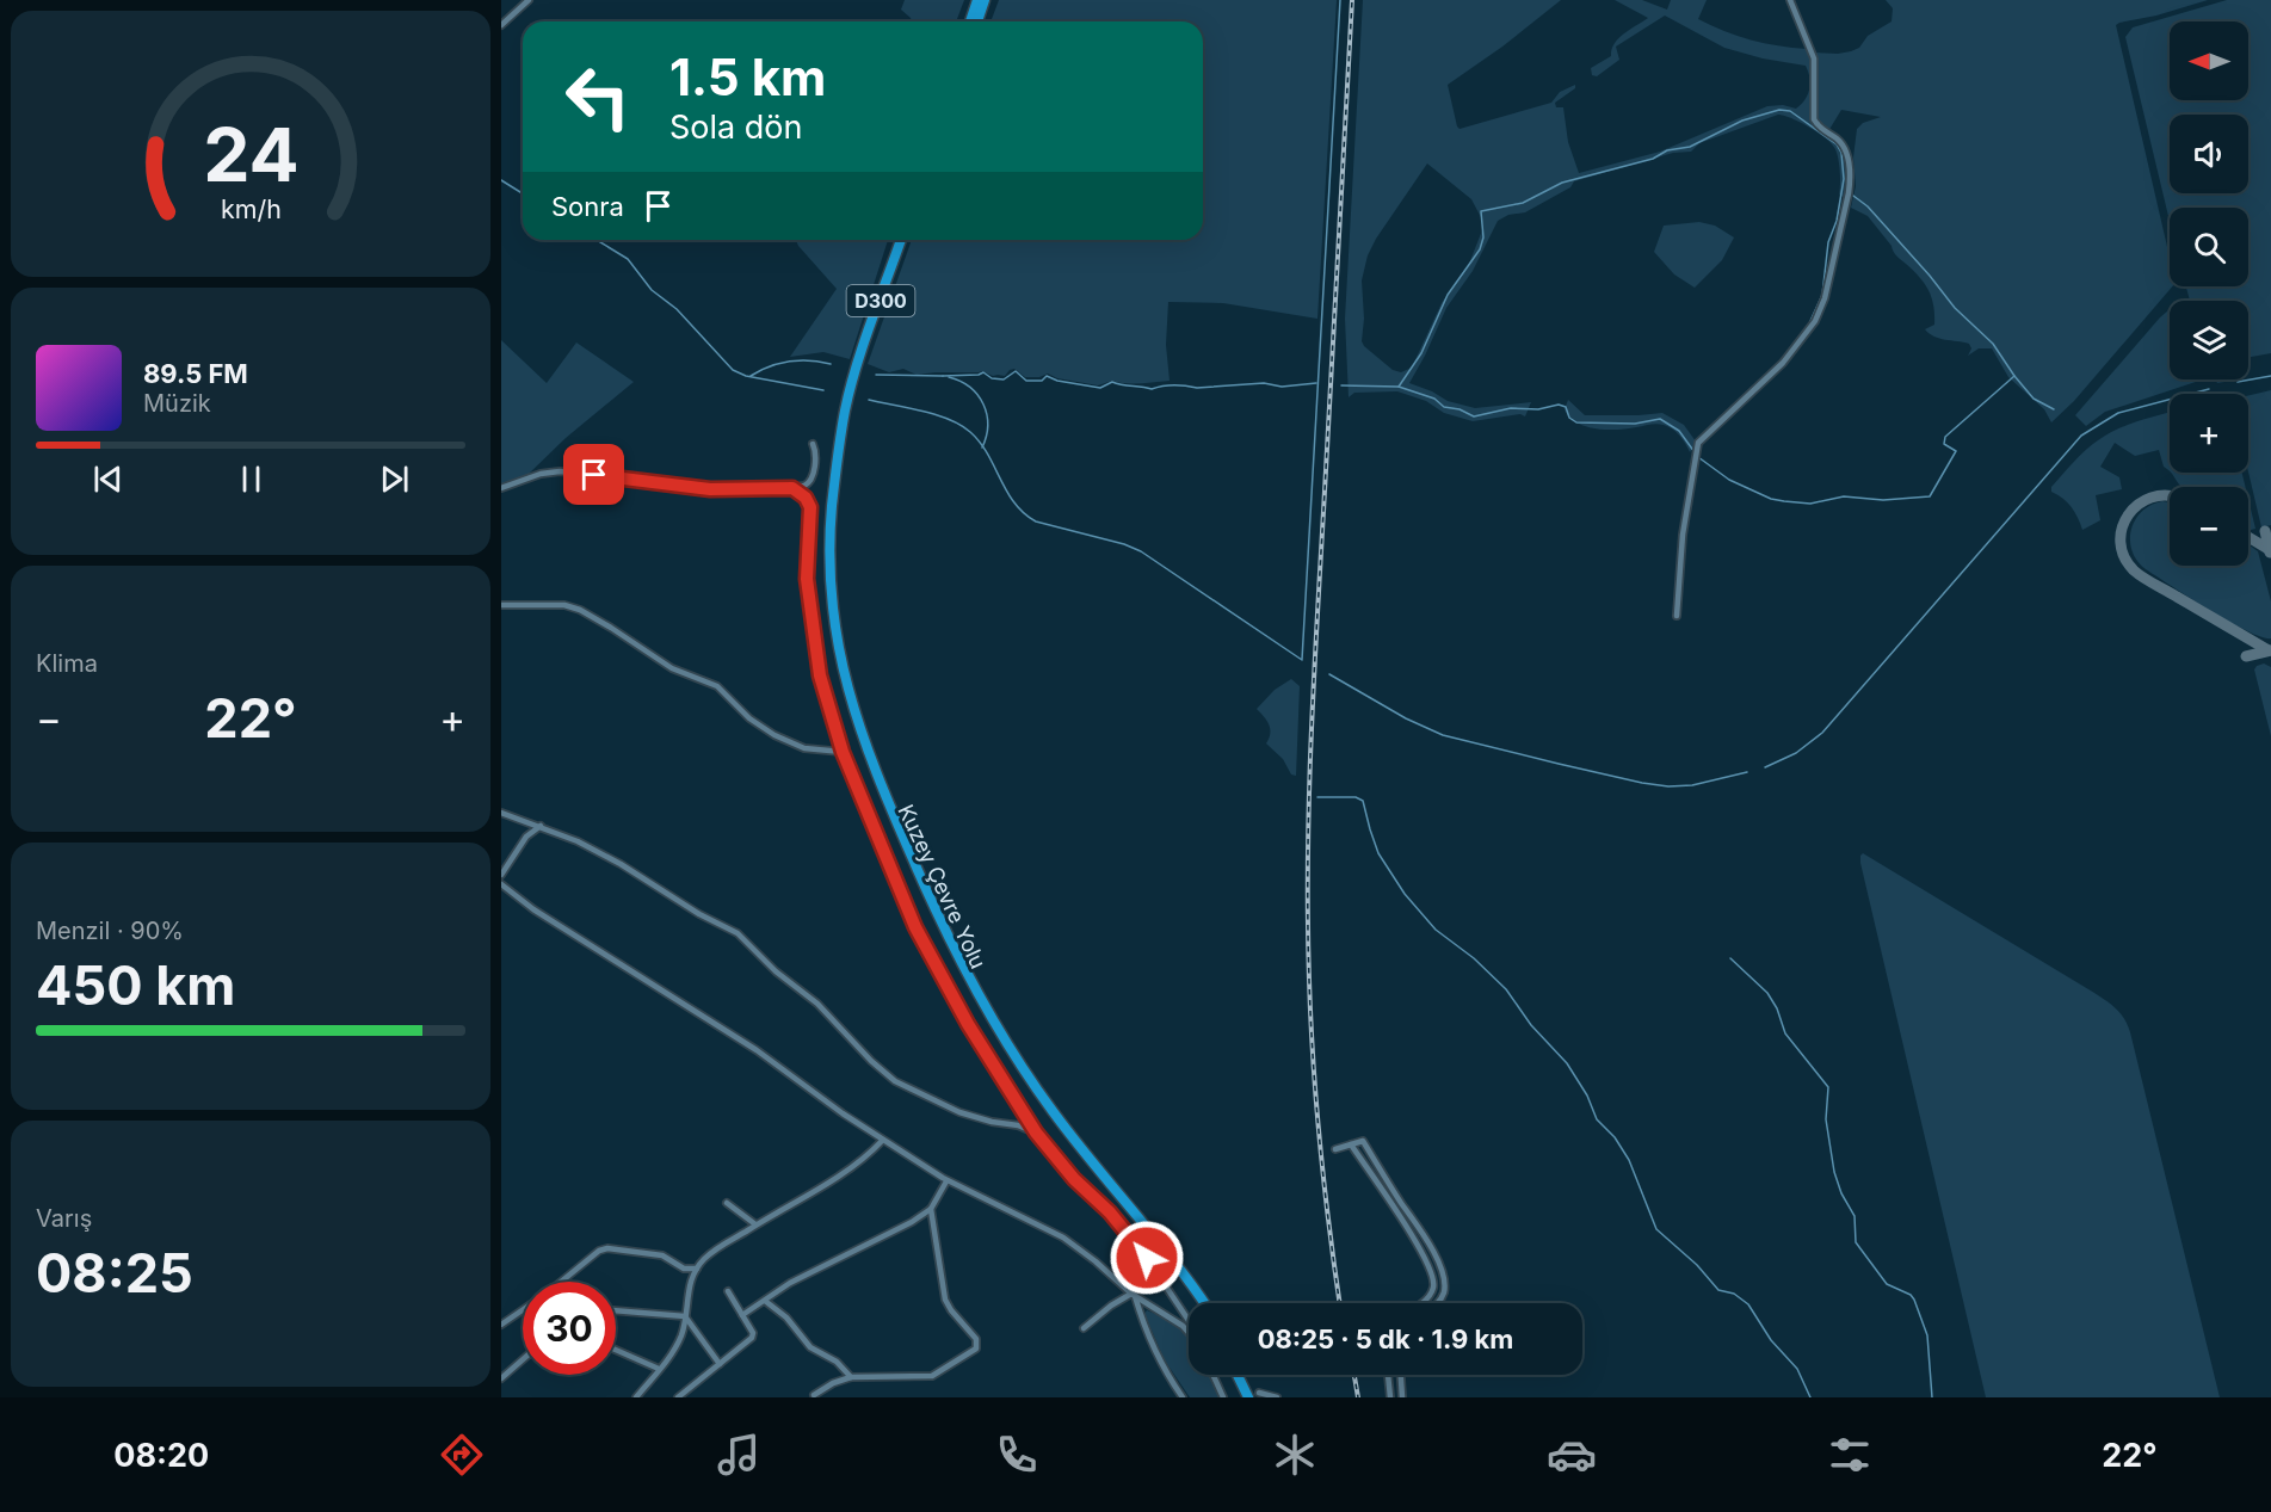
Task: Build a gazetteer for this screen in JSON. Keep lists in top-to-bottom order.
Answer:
{
  "streets": {
    "highway": ["D300", "Kuzey Çevre Yolu"]
  },
  "crossings": [
    ["D300", "Kuzey Çevre Yolu"]
  ],
  "north": "left",
  "page": {
    "map_buttons": ["+", "−"],
    "turn": ["1.5 km", "Sola dön"],
    "then": "Sonra",
    "song": ["89.5 FM", "Müzik"],
    "tile": [
      "Klima",
      ["Menzil · 90%", "450 km"],
      ["Varış", "08:25"]
    ],
    "heat": ["−", "22°", "+"],
    "limit": "30",
    "trip": "08:25 · 5 dk · 1.9 km",
    "tabs": ["08:20", "22°"],
    "gauge": ["24", "km/h"]
  }
}
